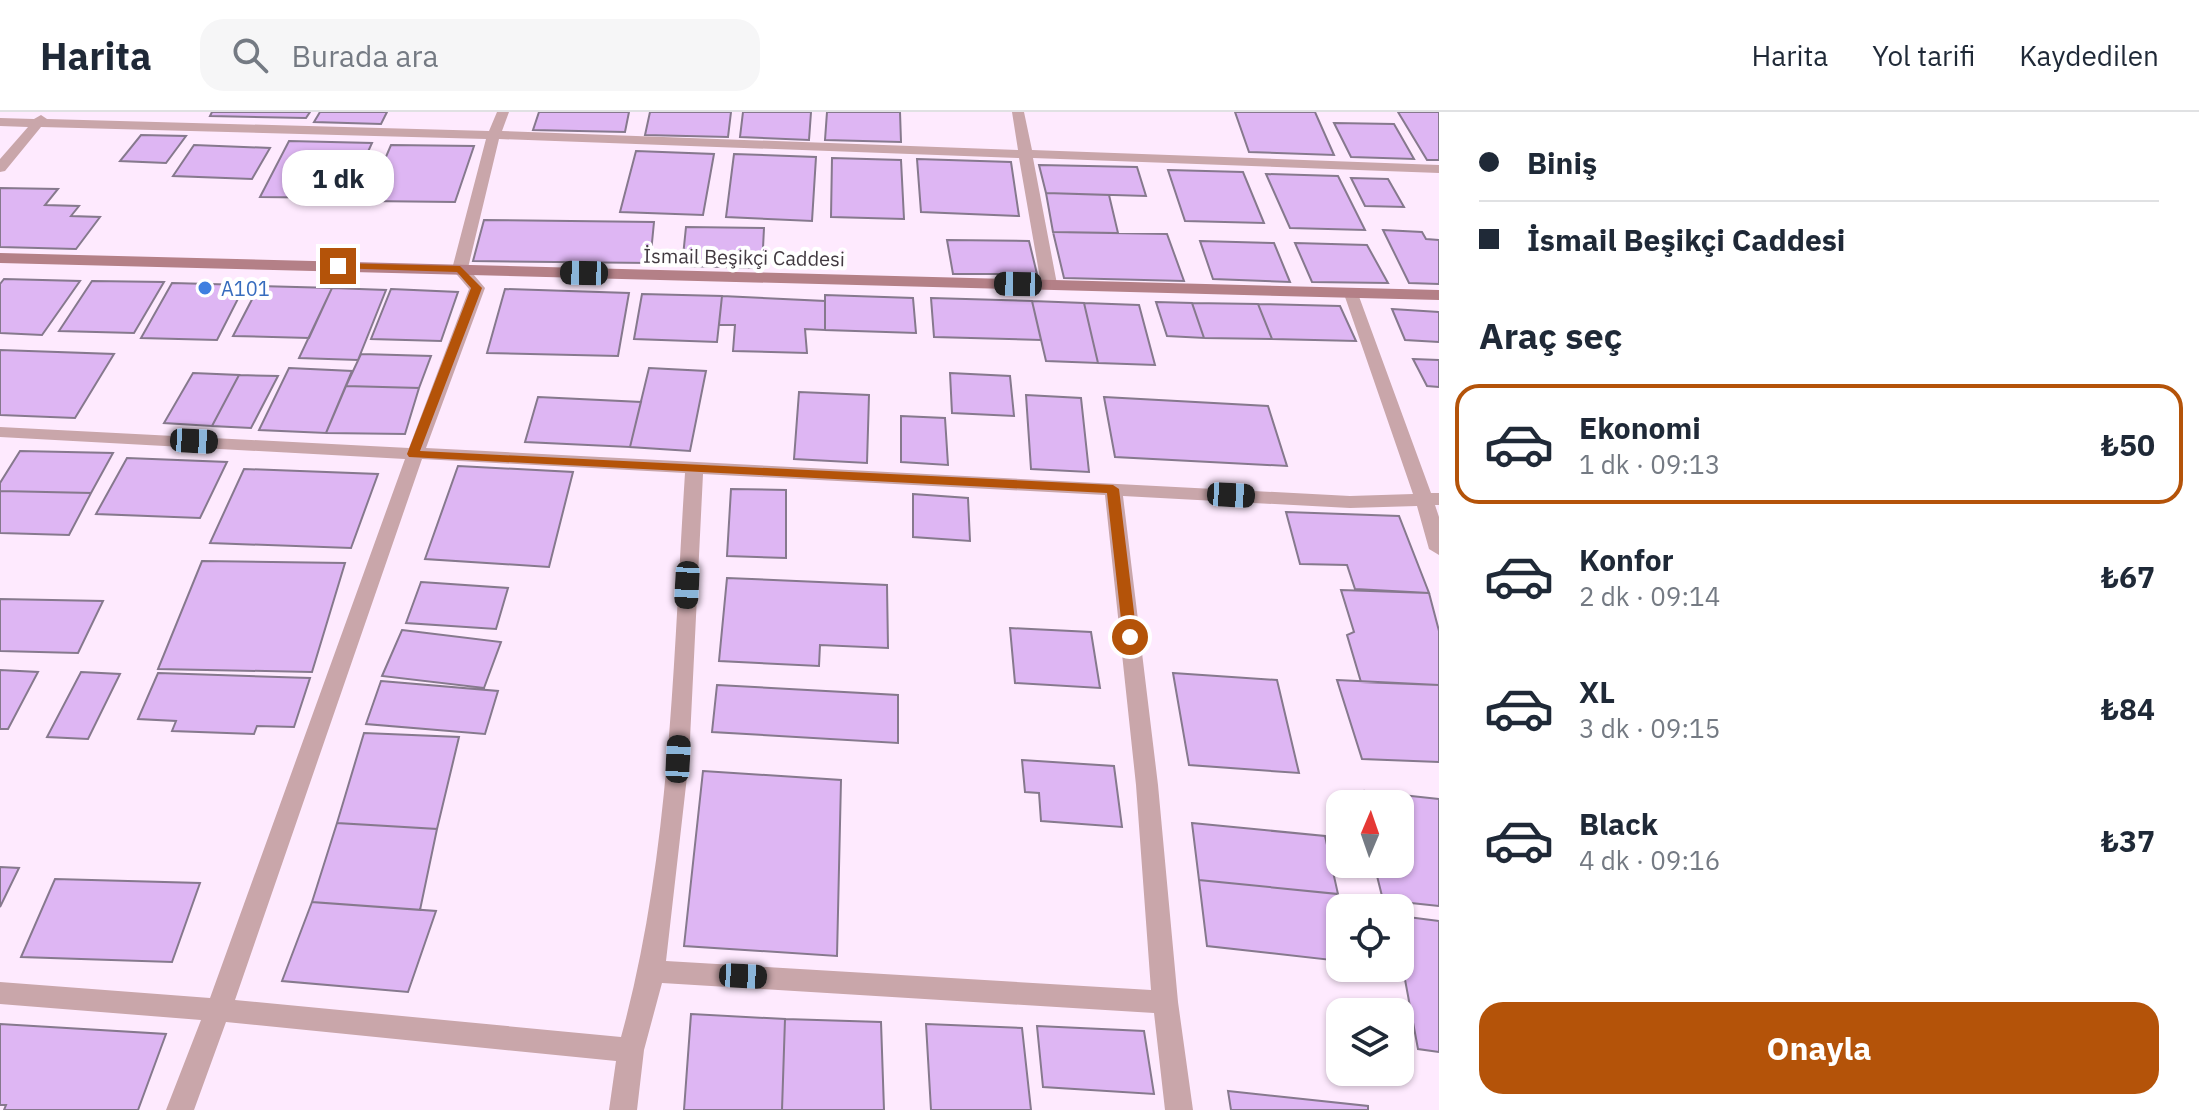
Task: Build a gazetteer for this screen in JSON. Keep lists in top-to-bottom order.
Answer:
{
  "streets": {
    "street": ["İsmail Beşikçi Caddesi"]
  },
  "places": ["A101"],
  "north": "top",
  "page": {
    "header": "Harita",
    "search": "Burada ara",
    "nav": ["Harita", "Yol tarifi", "Kaydedilen"],
    "banner": ["Biniş", "İsmail Beşikçi Caddesi"],
    "bubble": "1 dk",
    "heading": "Araç seç",
    "list": [
      {
        "name": "Ekonomi",
        "note": "1 dk · 09:13",
        "value": "₺50"
      },
      {
        "name": "Konfor",
        "note": "2 dk · 09:14",
        "value": "₺67"
      },
      {
        "name": "XL",
        "note": "3 dk · 09:15",
        "value": "₺84"
      },
      {
        "name": "Black",
        "note": "4 dk · 09:16",
        "value": "₺37"
      }
    ],
    "buttons": "Onayla"
  }
}
